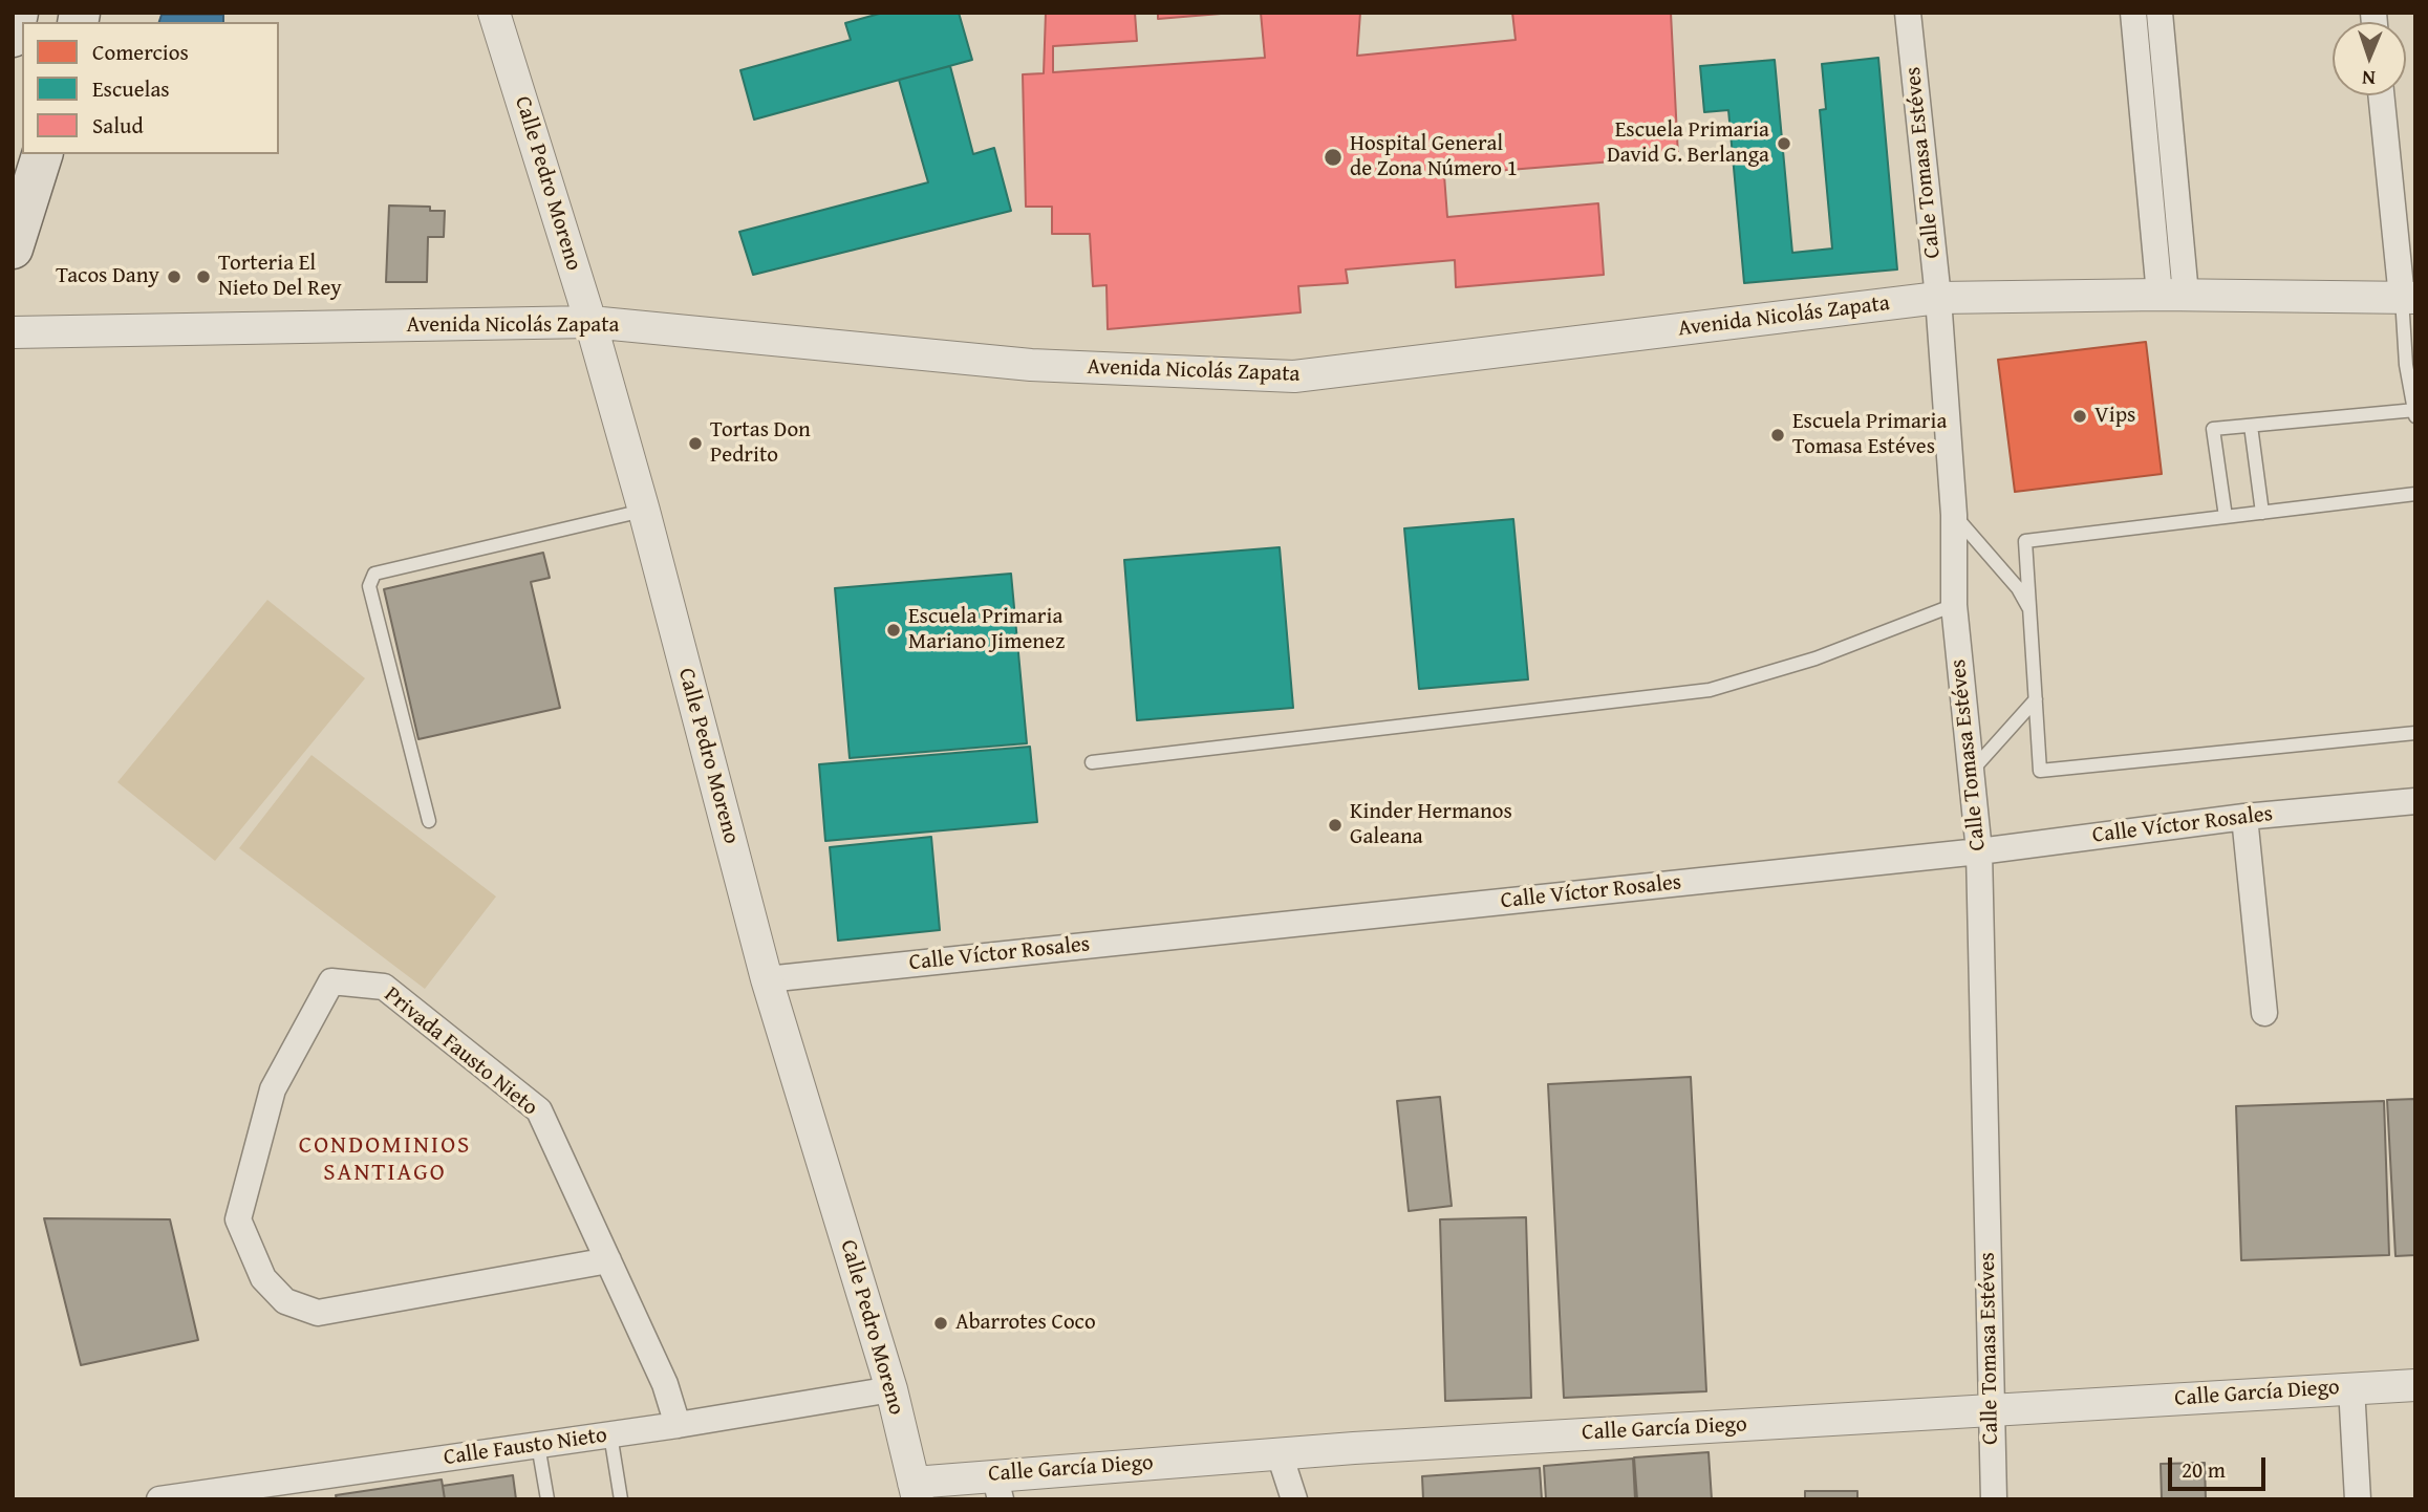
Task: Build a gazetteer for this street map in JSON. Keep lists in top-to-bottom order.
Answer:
{
  "streets": {
    "street": [
      "Calle Tomasa Estéves",
      "Calle Pedro Moreno",
      "Avenida Nicolás Zapata",
      "Calle Víctor Rosales",
      "Privada Fausto Nieto",
      "Calle García Diego",
      "Calle Fausto Nieto"
    ]
  },
  "crossings": [
    ["Calle Tomasa Estéves", "Avenida Nicolás Zapata"],
    ["Calle Tomasa Estéves", "Calle Víctor Rosales"],
    ["Calle Tomasa Estéves", "Calle García Diego"],
    ["Calle Pedro Moreno", "Avenida Nicolás Zapata"],
    ["Calle Pedro Moreno", "Calle Víctor Rosales"],
    ["Calle Pedro Moreno", "Calle García Diego"],
    ["Calle Pedro Moreno", "Calle Fausto Nieto"],
    ["Privada Fausto Nieto", "Calle Fausto Nieto"]
  ],
  "districts": ["CONDOMINIOS SANTIAGO"],
  "places": [
    "Escuela Primaria David G. Berlanga",
    "Hospital General de Zona Número 1",
    "Tacos Dany",
    "Torteria El Nieto Del Rey",
    "Vips",
    "Escuela Primaria Tomasa Estéves",
    "Tortas Don Pedrito",
    "Escuela Primaria Mariano Jimenez",
    "Kinder Hermanos Galeana",
    "Abarrotes Coco"
  ],
  "legend": ["Comercios", "Escuelas", "Salud"],
  "scale_bar": "20 m",
  "north": "bottom"
}
